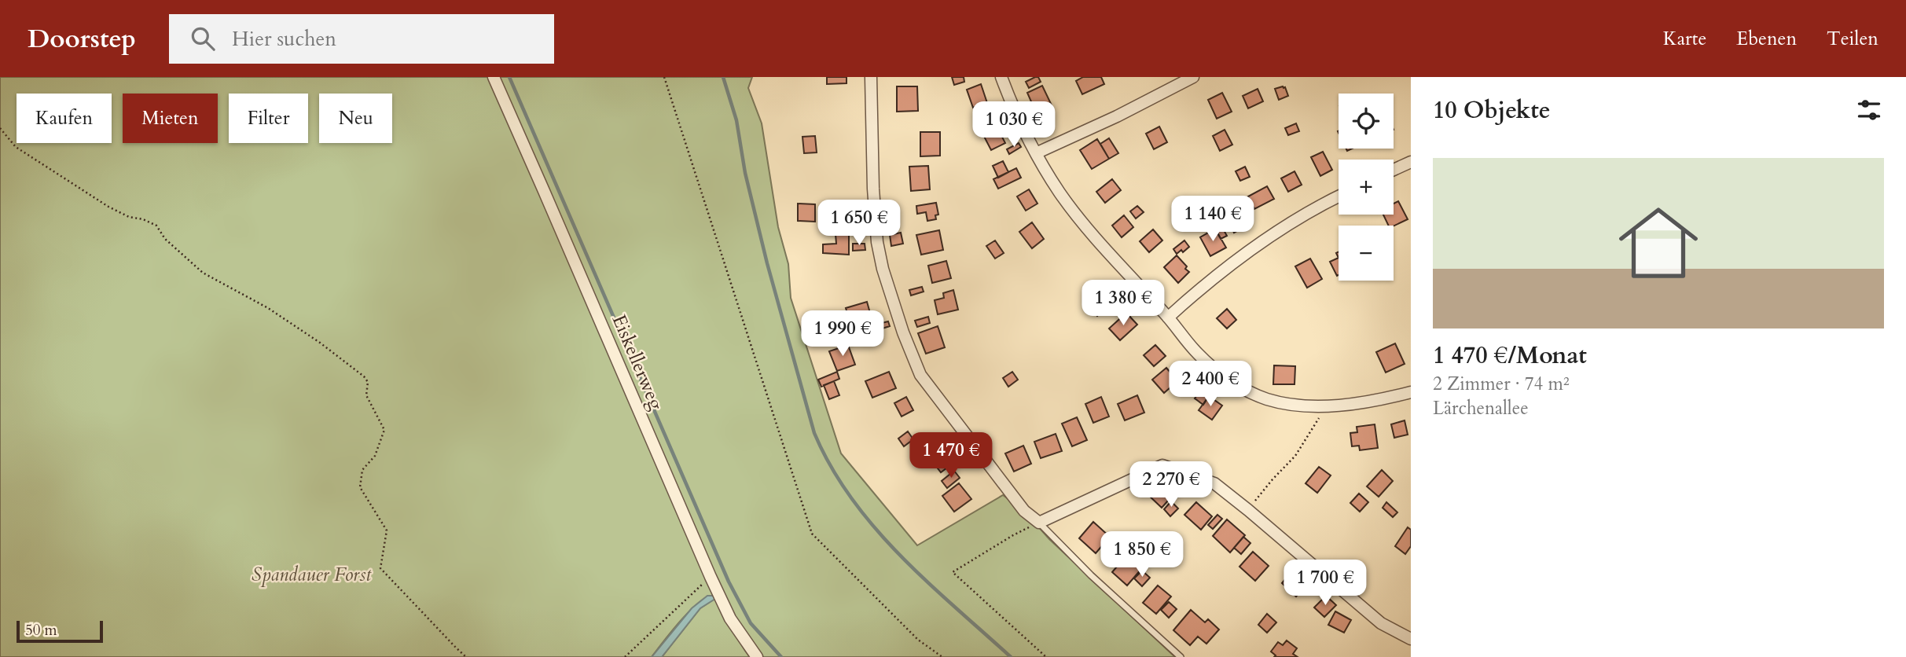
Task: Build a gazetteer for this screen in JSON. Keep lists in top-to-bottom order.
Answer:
{
  "streets": {
    "street": ["Eiskellerweg"]
  },
  "parks": ["Spandauer Forst"],
  "scale_bar": "50 m",
  "page": {
    "header": "Doorstep",
    "search": "Hier suchen",
    "nav": ["Karte", "Ebenen", "Teilen"],
    "heading": "10 Objekte",
    "map_buttons": ["+", "−"],
    "chip": [
      "Kaufen",
      "Mieten",
      "Filter",
      "Neu"
    ],
    "price": [
      "1 030 €",
      "1 140 €",
      "1 650 €",
      "1 380 €",
      "1 990 €",
      "2 400 €",
      "1 470 €",
      "2 270 €",
      "1 850 €",
      "1 700 €"
    ],
    "list": [
      {
        "name": "1 470 €/Monat",
        "note": "2 Zimmer · 74 m² · Lärchenallee"
      }
    ],
    "scale": "50 m"
  }
}
